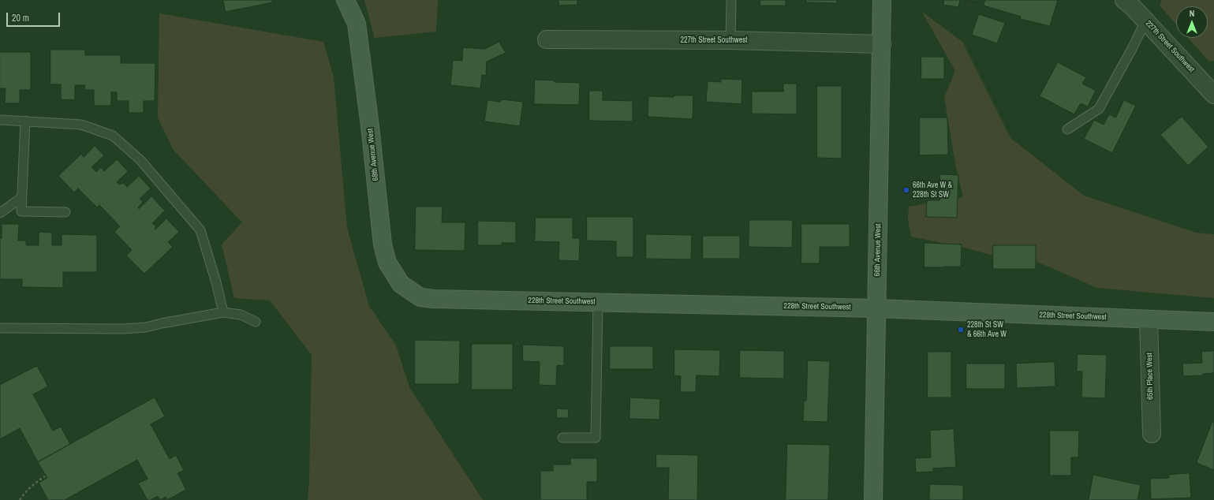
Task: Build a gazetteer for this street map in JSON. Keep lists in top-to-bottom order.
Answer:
{
  "streets": {
    "street": [
      "227th Street Southwest",
      "68th Avenue West",
      "66th Avenue West",
      "228th Street Southwest",
      "65th Place West"
    ]
  },
  "crossings": [
    ["227th Street Southwest", "66th Avenue West"],
    ["68th Avenue West", "228th Street Southwest"],
    ["66th Avenue West", "228th Street Southwest"],
    ["228th Street Southwest", "65th Place West"]
  ],
  "places": ["66th Ave W & 228th St SW", "228th St SW & 66th Ave W"],
  "scale_bar": "20 m",
  "north": "top"
}
